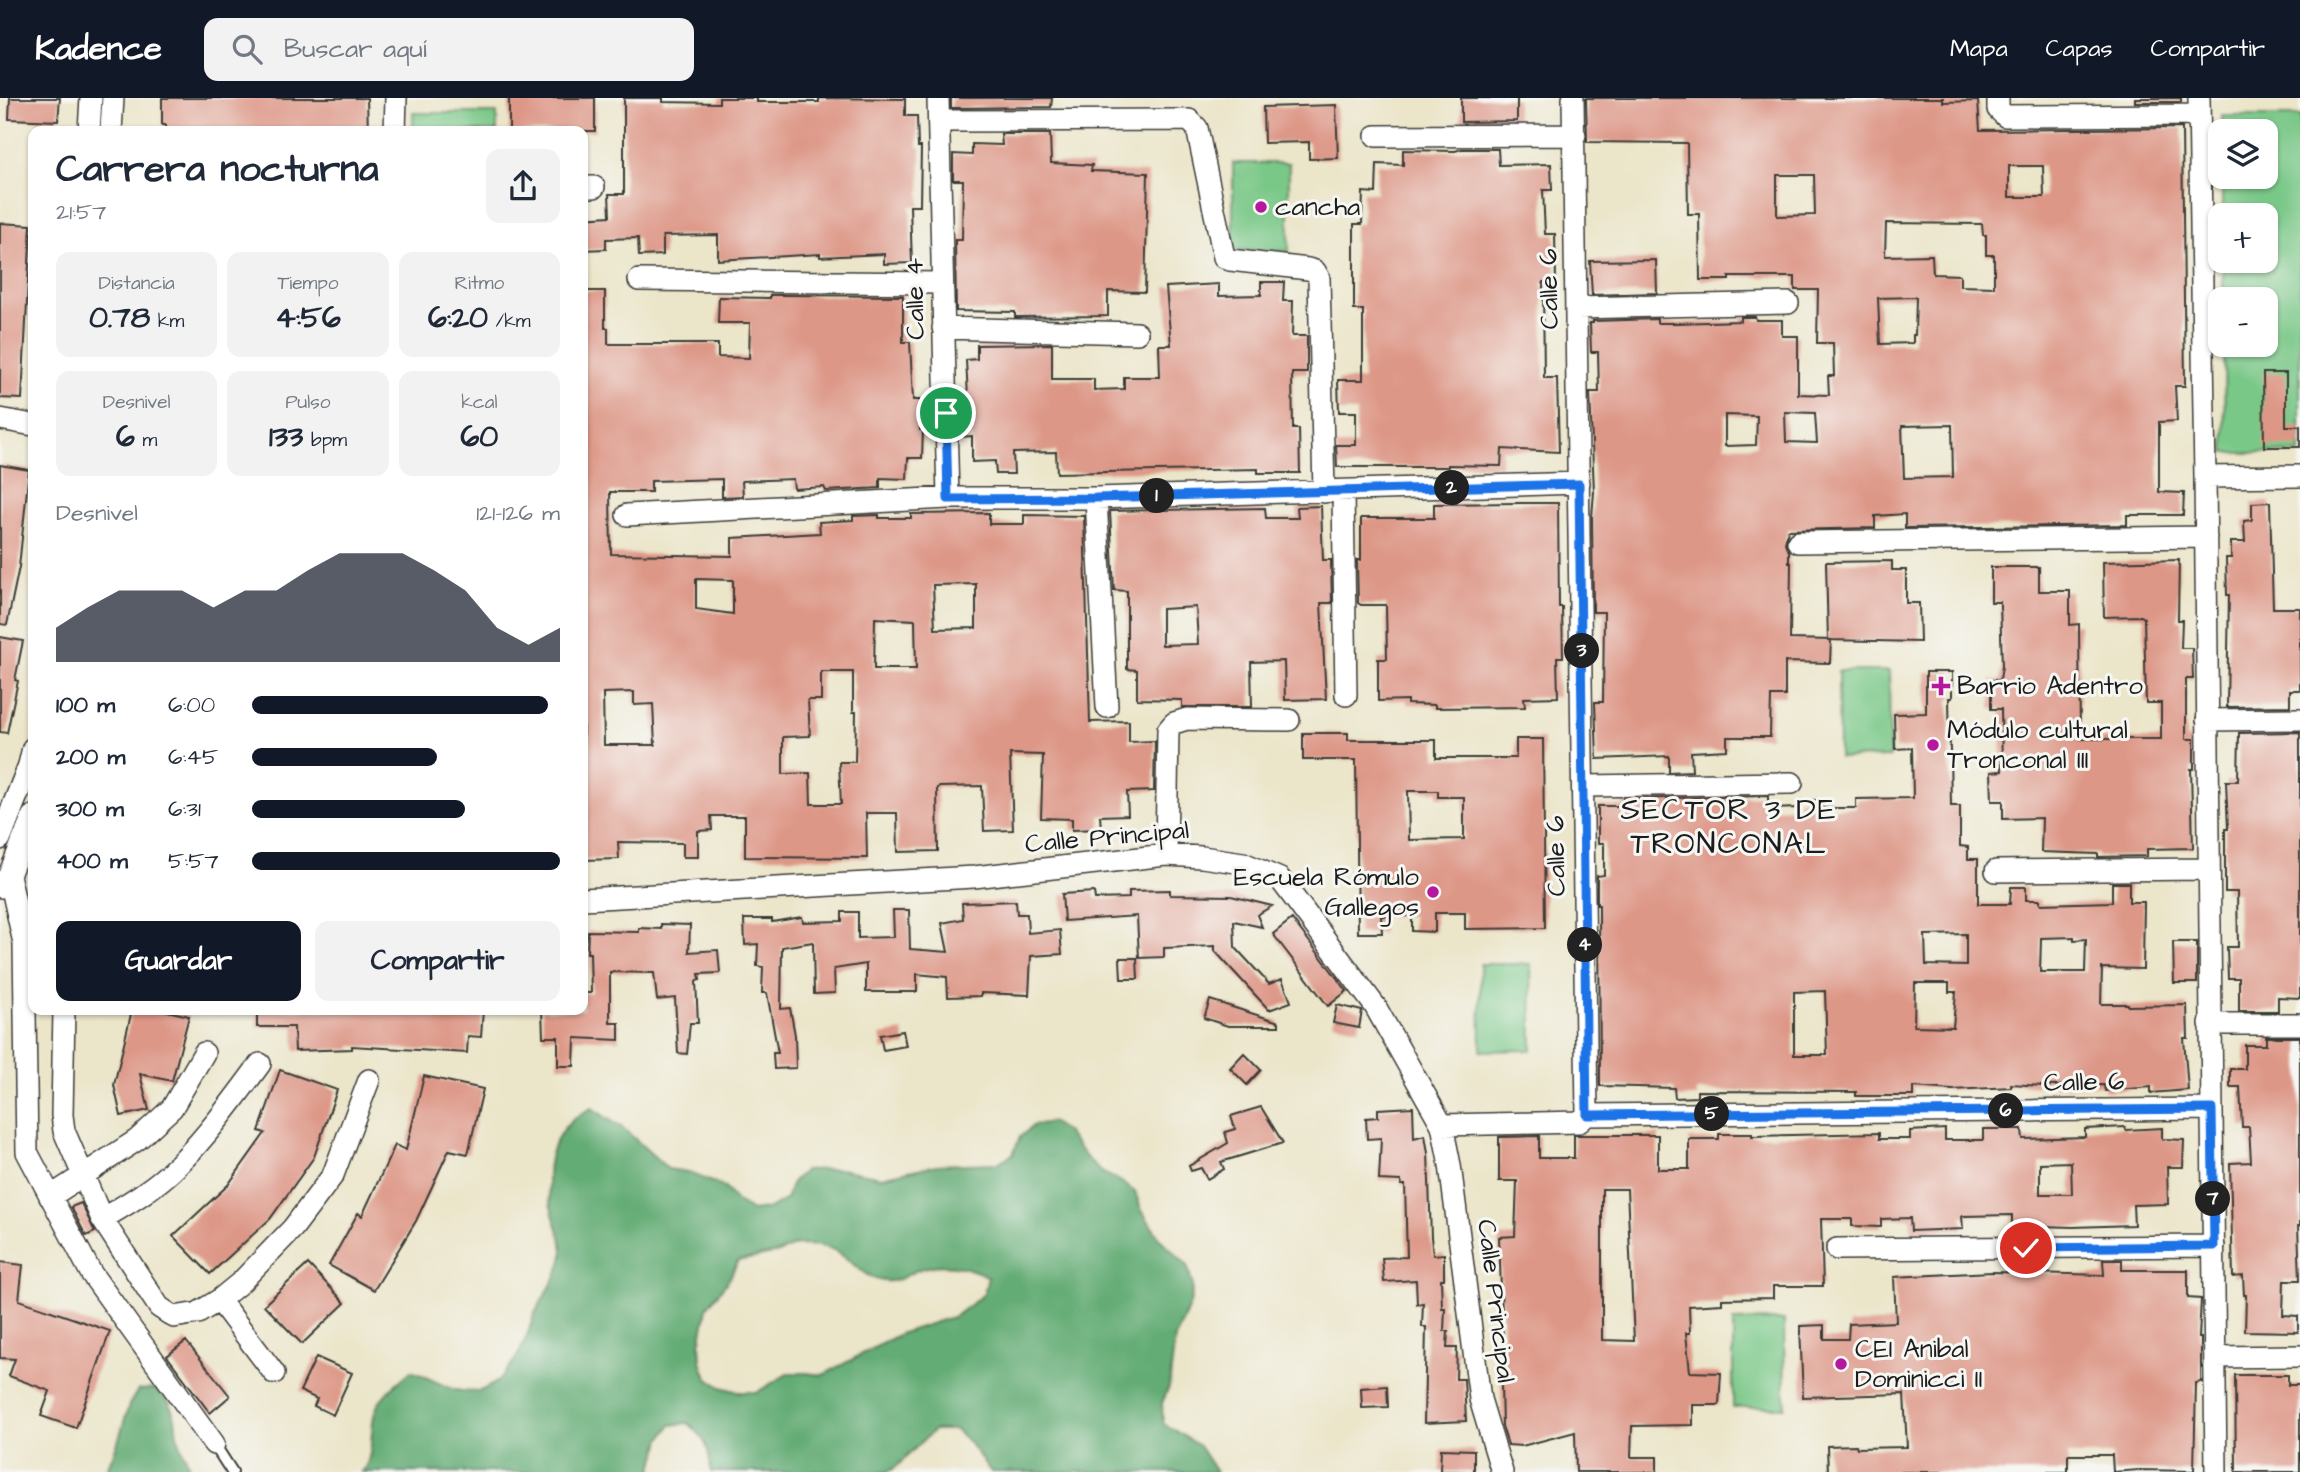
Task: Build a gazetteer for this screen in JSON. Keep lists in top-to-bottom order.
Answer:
{
  "streets": {
    "street": ["Calle 6", "Calle 4", "Calle Principal"]
  },
  "districts": ["SECTOR 3 DE TRONCONAL"],
  "places": {
    "other": [
      "cancha",
      "Módulo cultural Tronconal III",
      "Escuela Rómulo Gallegos",
      "CEI Anibal Dominicci II"
    ],
    "health": ["Barrio Adentro"]
  },
  "page": {
    "header": "Kadence",
    "search": "Buscar aquí",
    "nav": ["Mapa", "Capas", "Compartir"],
    "map_buttons": ["+", "−"],
    "heading": ["Carrera nocturna", "21:57"],
    "stats": [
      ["Distancia", "0.78 km"],
      ["Tiempo", "4:56"],
      ["Ritmo", "6:20 /km"],
      ["Desnivel", "6 m"],
      ["Pulso", "133 bpm"],
      ["kcal", "60"]
    ],
    "pins": [
      "2",
      "1",
      "3",
      "4",
      "6",
      "5",
      "7"
    ],
    "chart": ["Desnivel", "121–126 m"],
    "list": [
      {
        "name": "100 m",
        "note": "6:00"
      },
      {
        "name": "200 m",
        "note": "6:45"
      },
      {
        "name": "300 m",
        "note": "6:31"
      },
      {
        "name": "400 m",
        "note": "5:57"
      }
    ],
    "buttons": ["Guardar", "Compartir"]
  }
}
